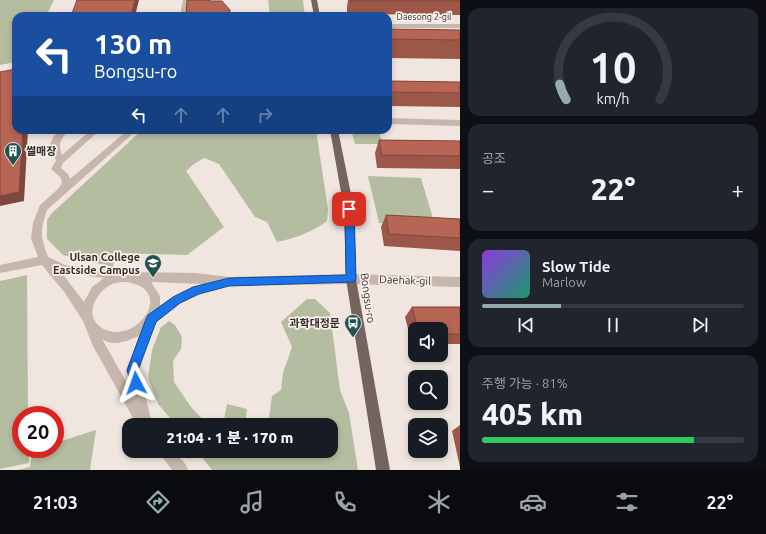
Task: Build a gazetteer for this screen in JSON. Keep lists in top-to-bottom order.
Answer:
{
  "streets": {
    "main road": ["Bongsu-ro"],
    "street": ["Daesong 2-gil", "Daehak-gil"]
  },
  "crossings": [
    ["Daehak-gil", "Bongsu-ro"]
  ],
  "places": {
    "building": ["썰매장"],
    "school or university": ["Ulsan College Eastside Campus"],
    "bus stop": ["과학대정문"]
  },
  "page": {
    "turn": ["130 m", "Bongsu-ro"],
    "tile": [
      "공조",
      ["주행 가능 · 81%", "405 km"]
    ],
    "heat": ["−", "22°", "+"],
    "song": ["Slow Tide", "Marlow"],
    "limit": "20",
    "trip": "21:04 · 1 분 · 170 m",
    "tabs": ["21:03", "22°"],
    "gauge": ["10", "km/h"]
  }
}
